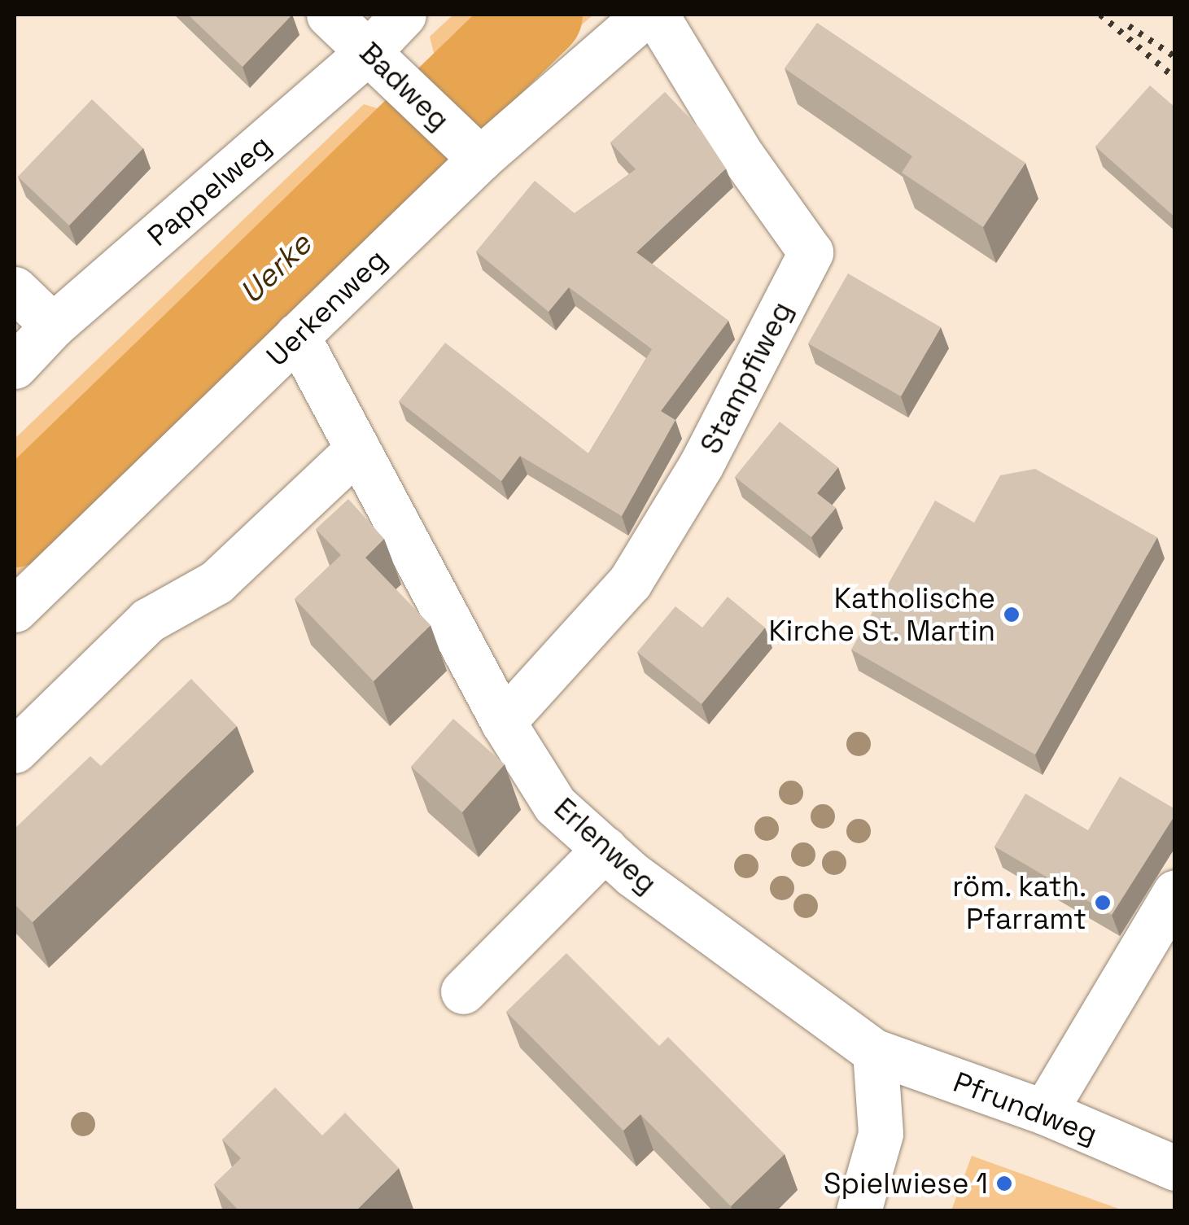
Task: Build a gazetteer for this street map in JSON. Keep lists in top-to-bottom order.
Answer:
{
  "streets": {
    "street": [
      "Badweg",
      "Pappelweg",
      "Uerkenweg",
      "Stampfiweg",
      "Erlenweg",
      "Pfrundweg"
    ]
  },
  "crossings": [
    ["Badweg", "Pappelweg"],
    ["Badweg", "Uerkenweg"],
    ["Uerkenweg", "Erlenweg"],
    ["Stampfiweg", "Erlenweg"],
    ["Erlenweg", "Pfrundweg"]
  ],
  "water": ["Uerke"],
  "places": ["Katholische Kirche St. Martin", "röm. kath. Pfarramt", "Spielwiese 1"]
}
